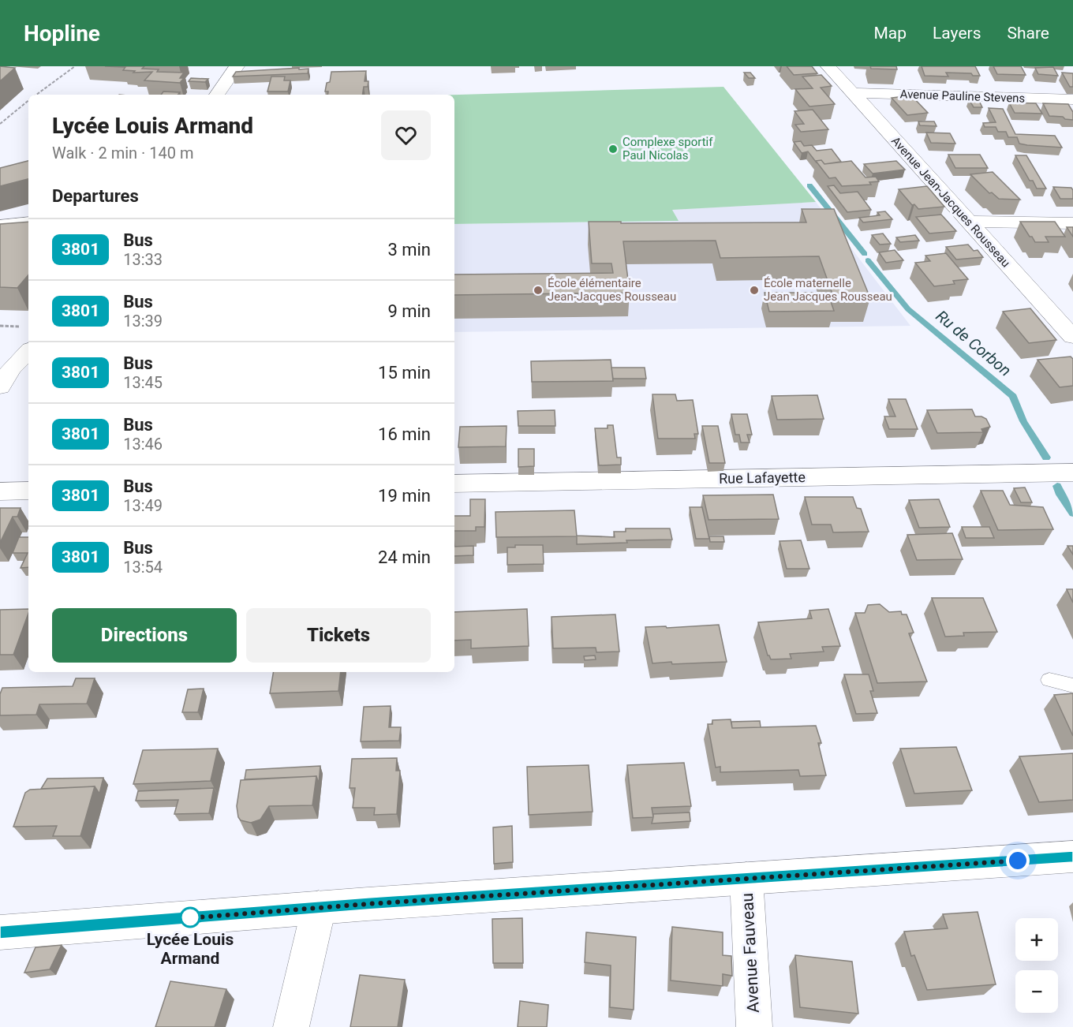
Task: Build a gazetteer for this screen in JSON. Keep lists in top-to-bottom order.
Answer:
{
  "streets": {
    "street": [
      "Avenue Pauline Stevens",
      "Avenue Jean-Jacques Rousseau",
      "Rue Lafayette",
      "Avenue Fauveau"
    ]
  },
  "crossings": [
    ["Avenue Pauline Stevens", "Avenue Jean-Jacques Rousseau"]
  ],
  "water": ["Ru de Corbon"],
  "places": [
    "Complexe sportif Paul Nicolas",
    "École élémentaire Jean-Jacques Rousseau",
    "École maternelle Jean Jacques Rousseau",
    "Lycée Louis Armand"
  ],
  "lines": ["bus line 3801"],
  "page": {
    "header": "Hopline",
    "nav": ["Map", "Layers", "Share"],
    "heading": [
      ["Lycée Louis Armand", "Walk · 2 min · 140 m"],
      "Departures"
    ],
    "list": [
      {
        "mark": "3801",
        "name": "Bus",
        "note": "13:33",
        "value": "3 min"
      },
      {
        "mark": "3801",
        "name": "Bus",
        "note": "13:39",
        "value": "9 min"
      },
      {
        "mark": "3801",
        "name": "Bus",
        "note": "13:45",
        "value": "15 min"
      },
      {
        "mark": "3801",
        "name": "Bus",
        "note": "13:46",
        "value": "16 min"
      },
      {
        "mark": "3801",
        "name": "Bus",
        "note": "13:49",
        "value": "19 min"
      },
      {
        "mark": "3801",
        "name": "Bus",
        "note": "13:54",
        "value": "24 min"
      }
    ],
    "buttons": ["Directions", "Tickets"],
    "map_buttons": ["+", "−"]
  }
}
